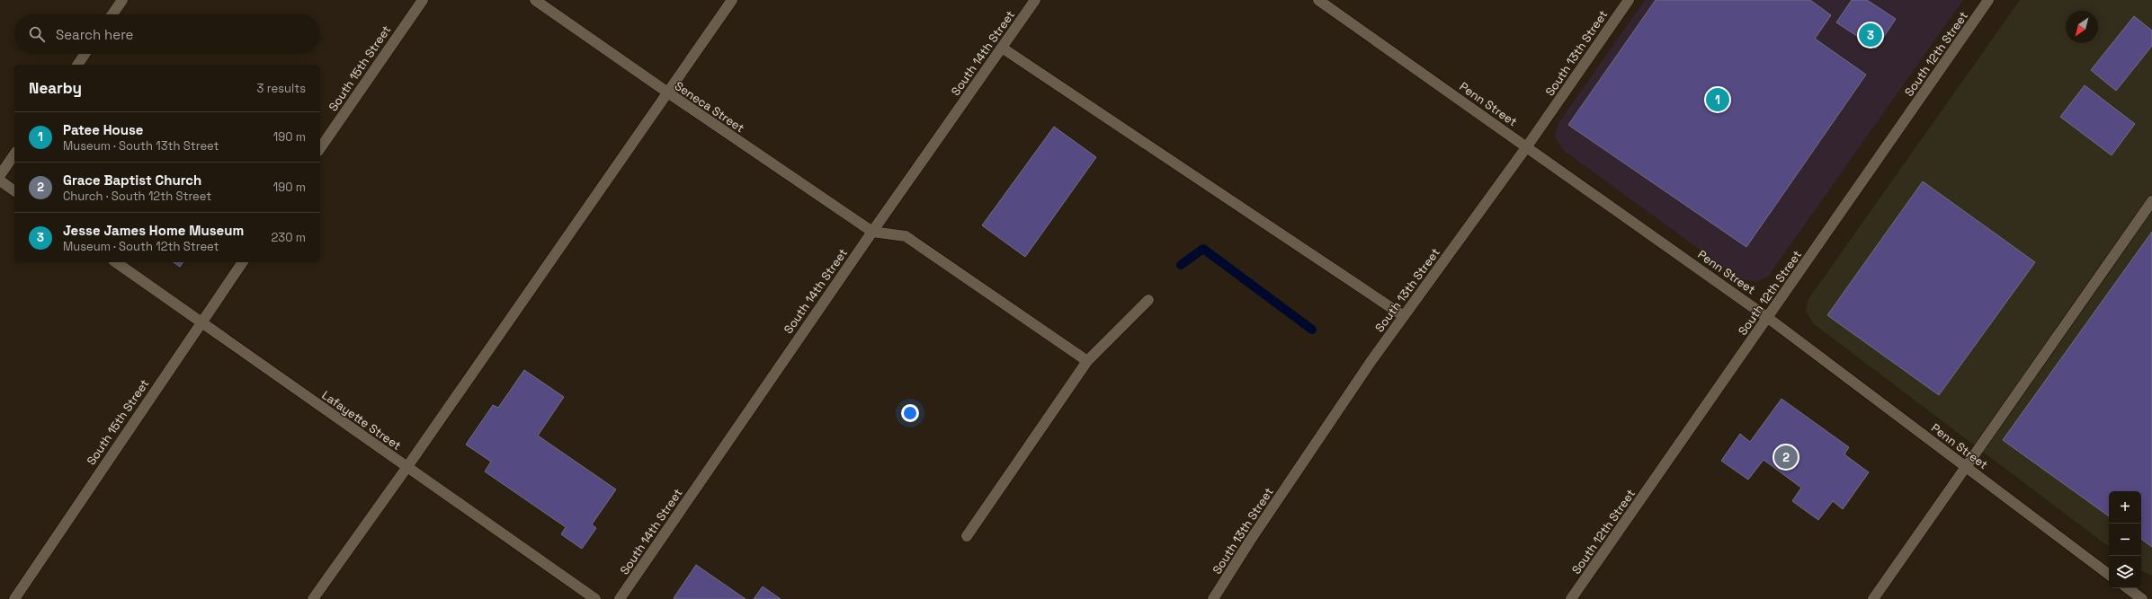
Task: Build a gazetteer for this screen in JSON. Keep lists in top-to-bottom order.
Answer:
{
  "streets": {
    "street": [
      "South 14th Street",
      "South 13th Street",
      "South 12th Street",
      "South 15th Street",
      "Penn Street",
      "Seneca Street",
      "Lafayette Street"
    ]
  },
  "crossings": [
    ["South 14th Street", "Seneca Street"],
    ["South 13th Street", "Penn Street"],
    ["South 12th Street", "Penn Street"],
    ["South 15th Street", "Lafayette Street"]
  ],
  "north": "bottom left",
  "page": {
    "search": "Search here",
    "pins": ["3", "1", "2"],
    "heading": ["Nearby", "3 results"],
    "list": [
      {
        "mark": "1",
        "name": "Patee House",
        "note": "Museum · South 13th Street",
        "value": "190 m"
      },
      {
        "mark": "2",
        "name": "Grace Baptist Church",
        "note": "Church · South 12th Street",
        "value": "190 m"
      },
      {
        "mark": "3",
        "name": "Jesse James Home Museum",
        "note": "Museum · South 12th Street",
        "value": "230 m"
      }
    ],
    "map_buttons": ["+", "−"]
  }
}
